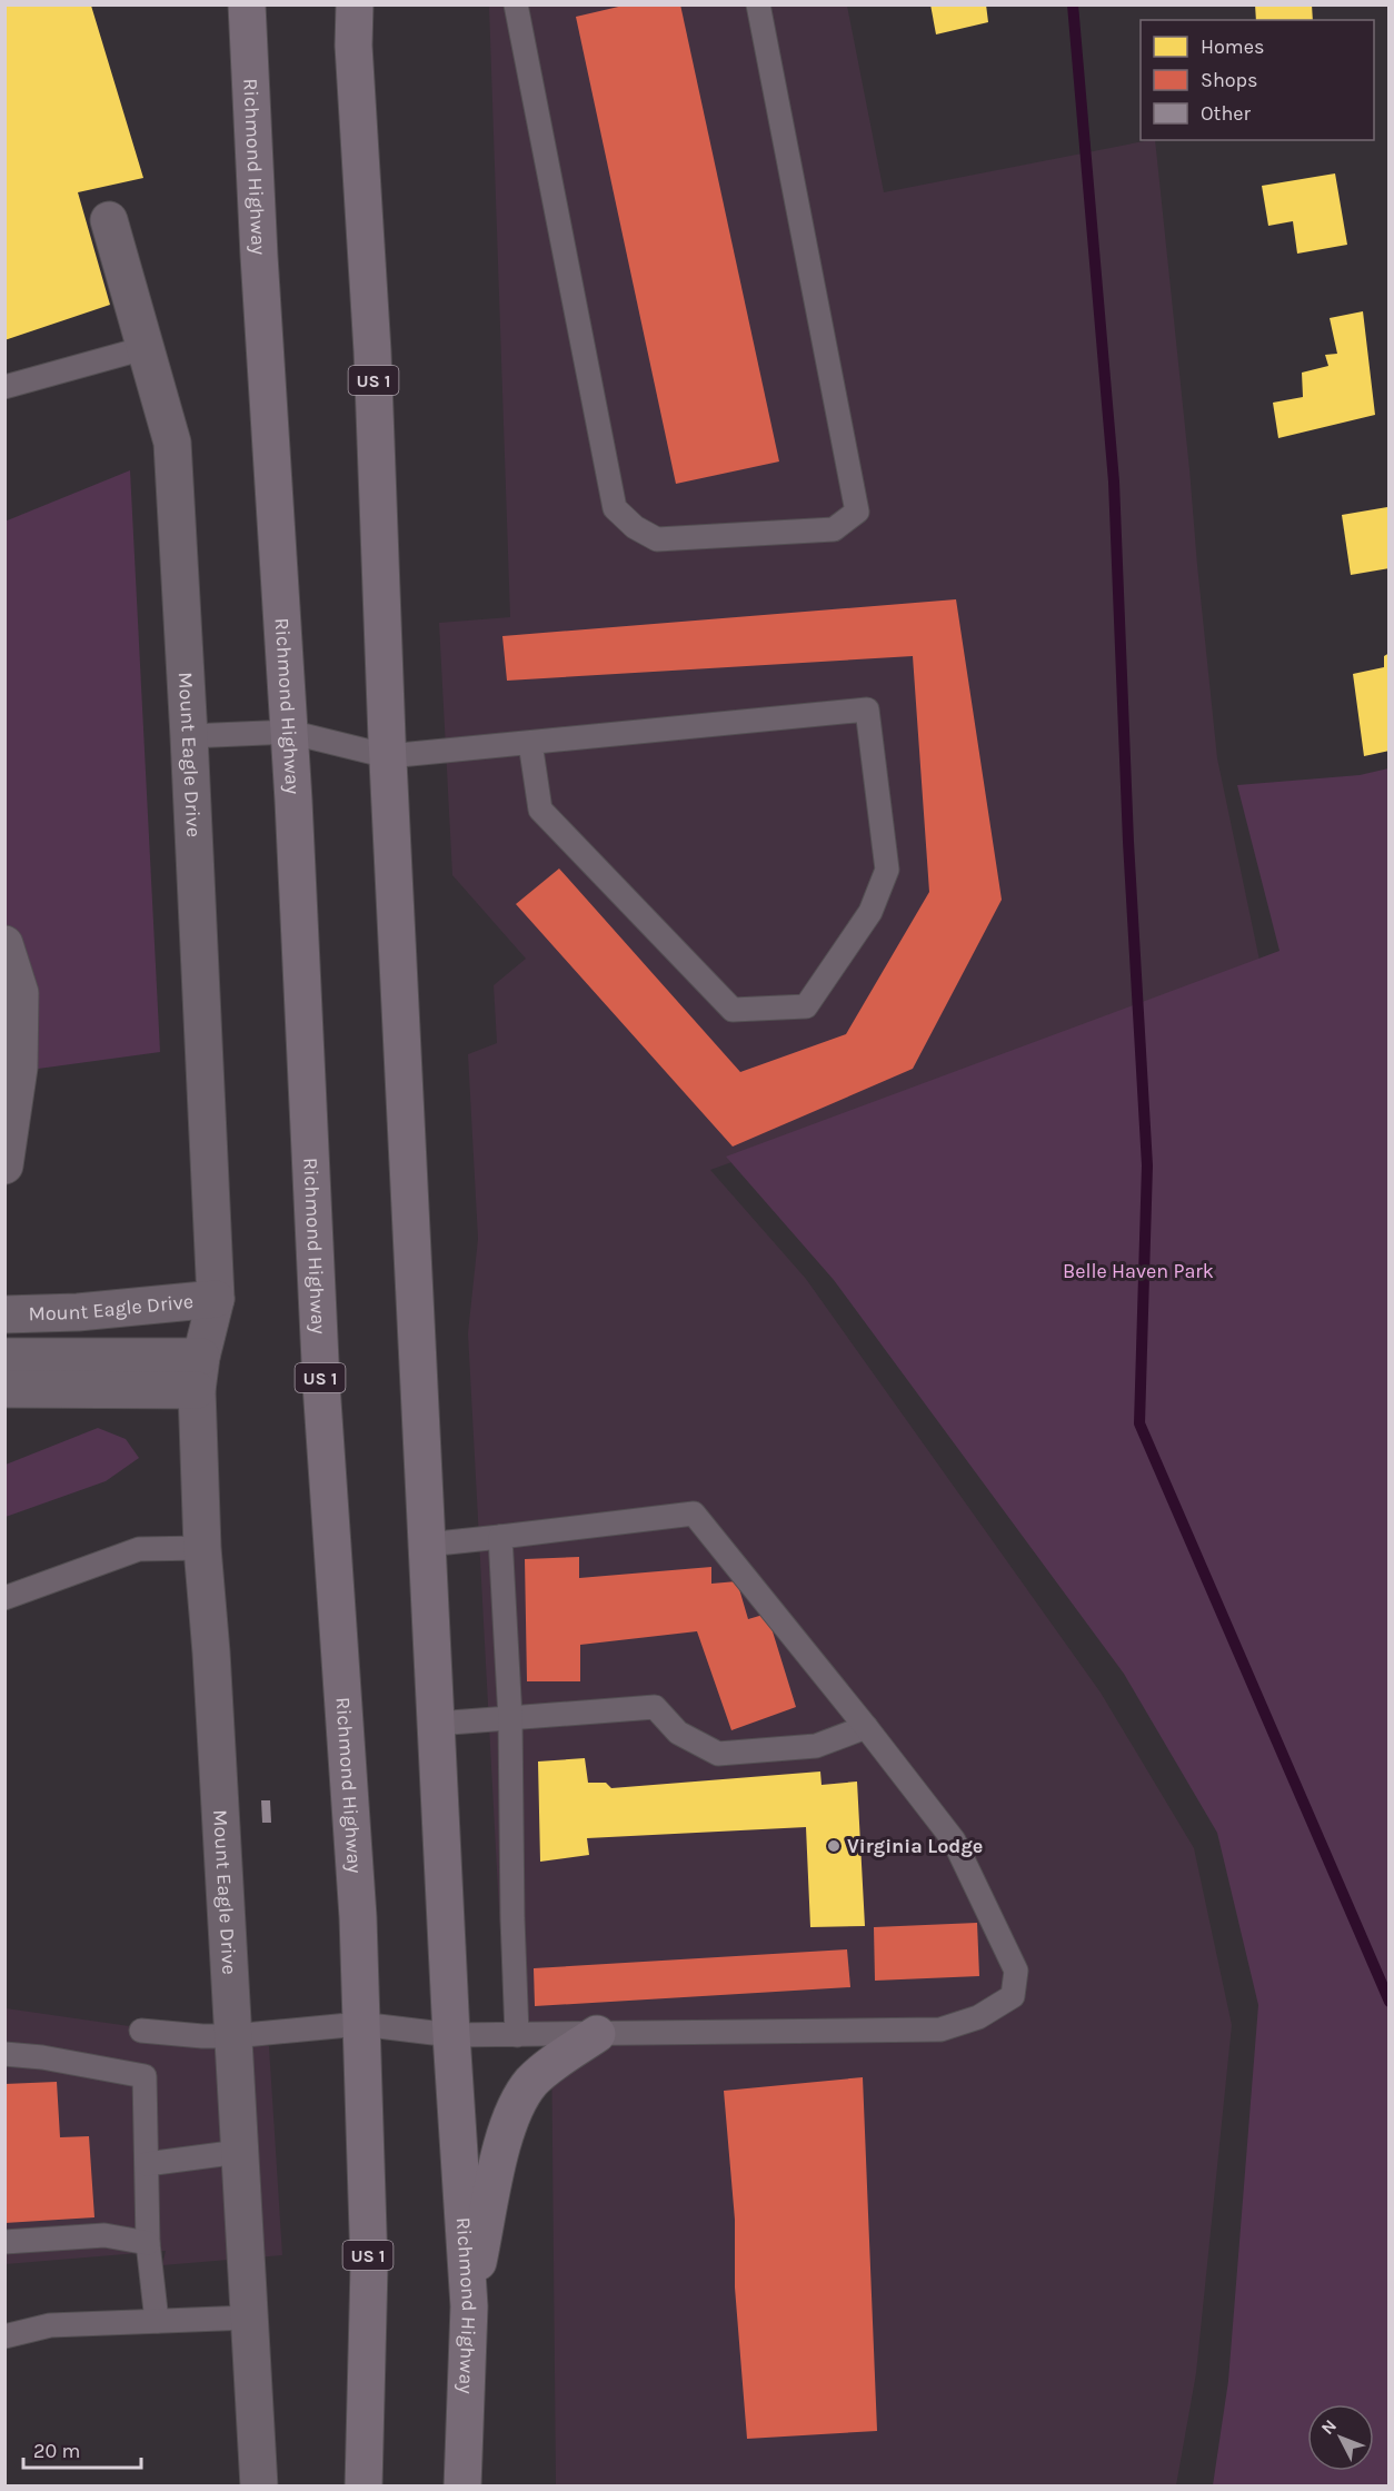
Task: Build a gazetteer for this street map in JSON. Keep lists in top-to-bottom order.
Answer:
{
  "streets": {
    "highway": ["Richmond Highway", "US 1"],
    "street": ["Mount Eagle Drive"]
  },
  "parks": ["Belle Haven Park"],
  "places": ["Virginia Lodge"],
  "legend": ["Homes", "Shops", "Other"],
  "scale_bar": "20 m",
  "north": "top left"
}
